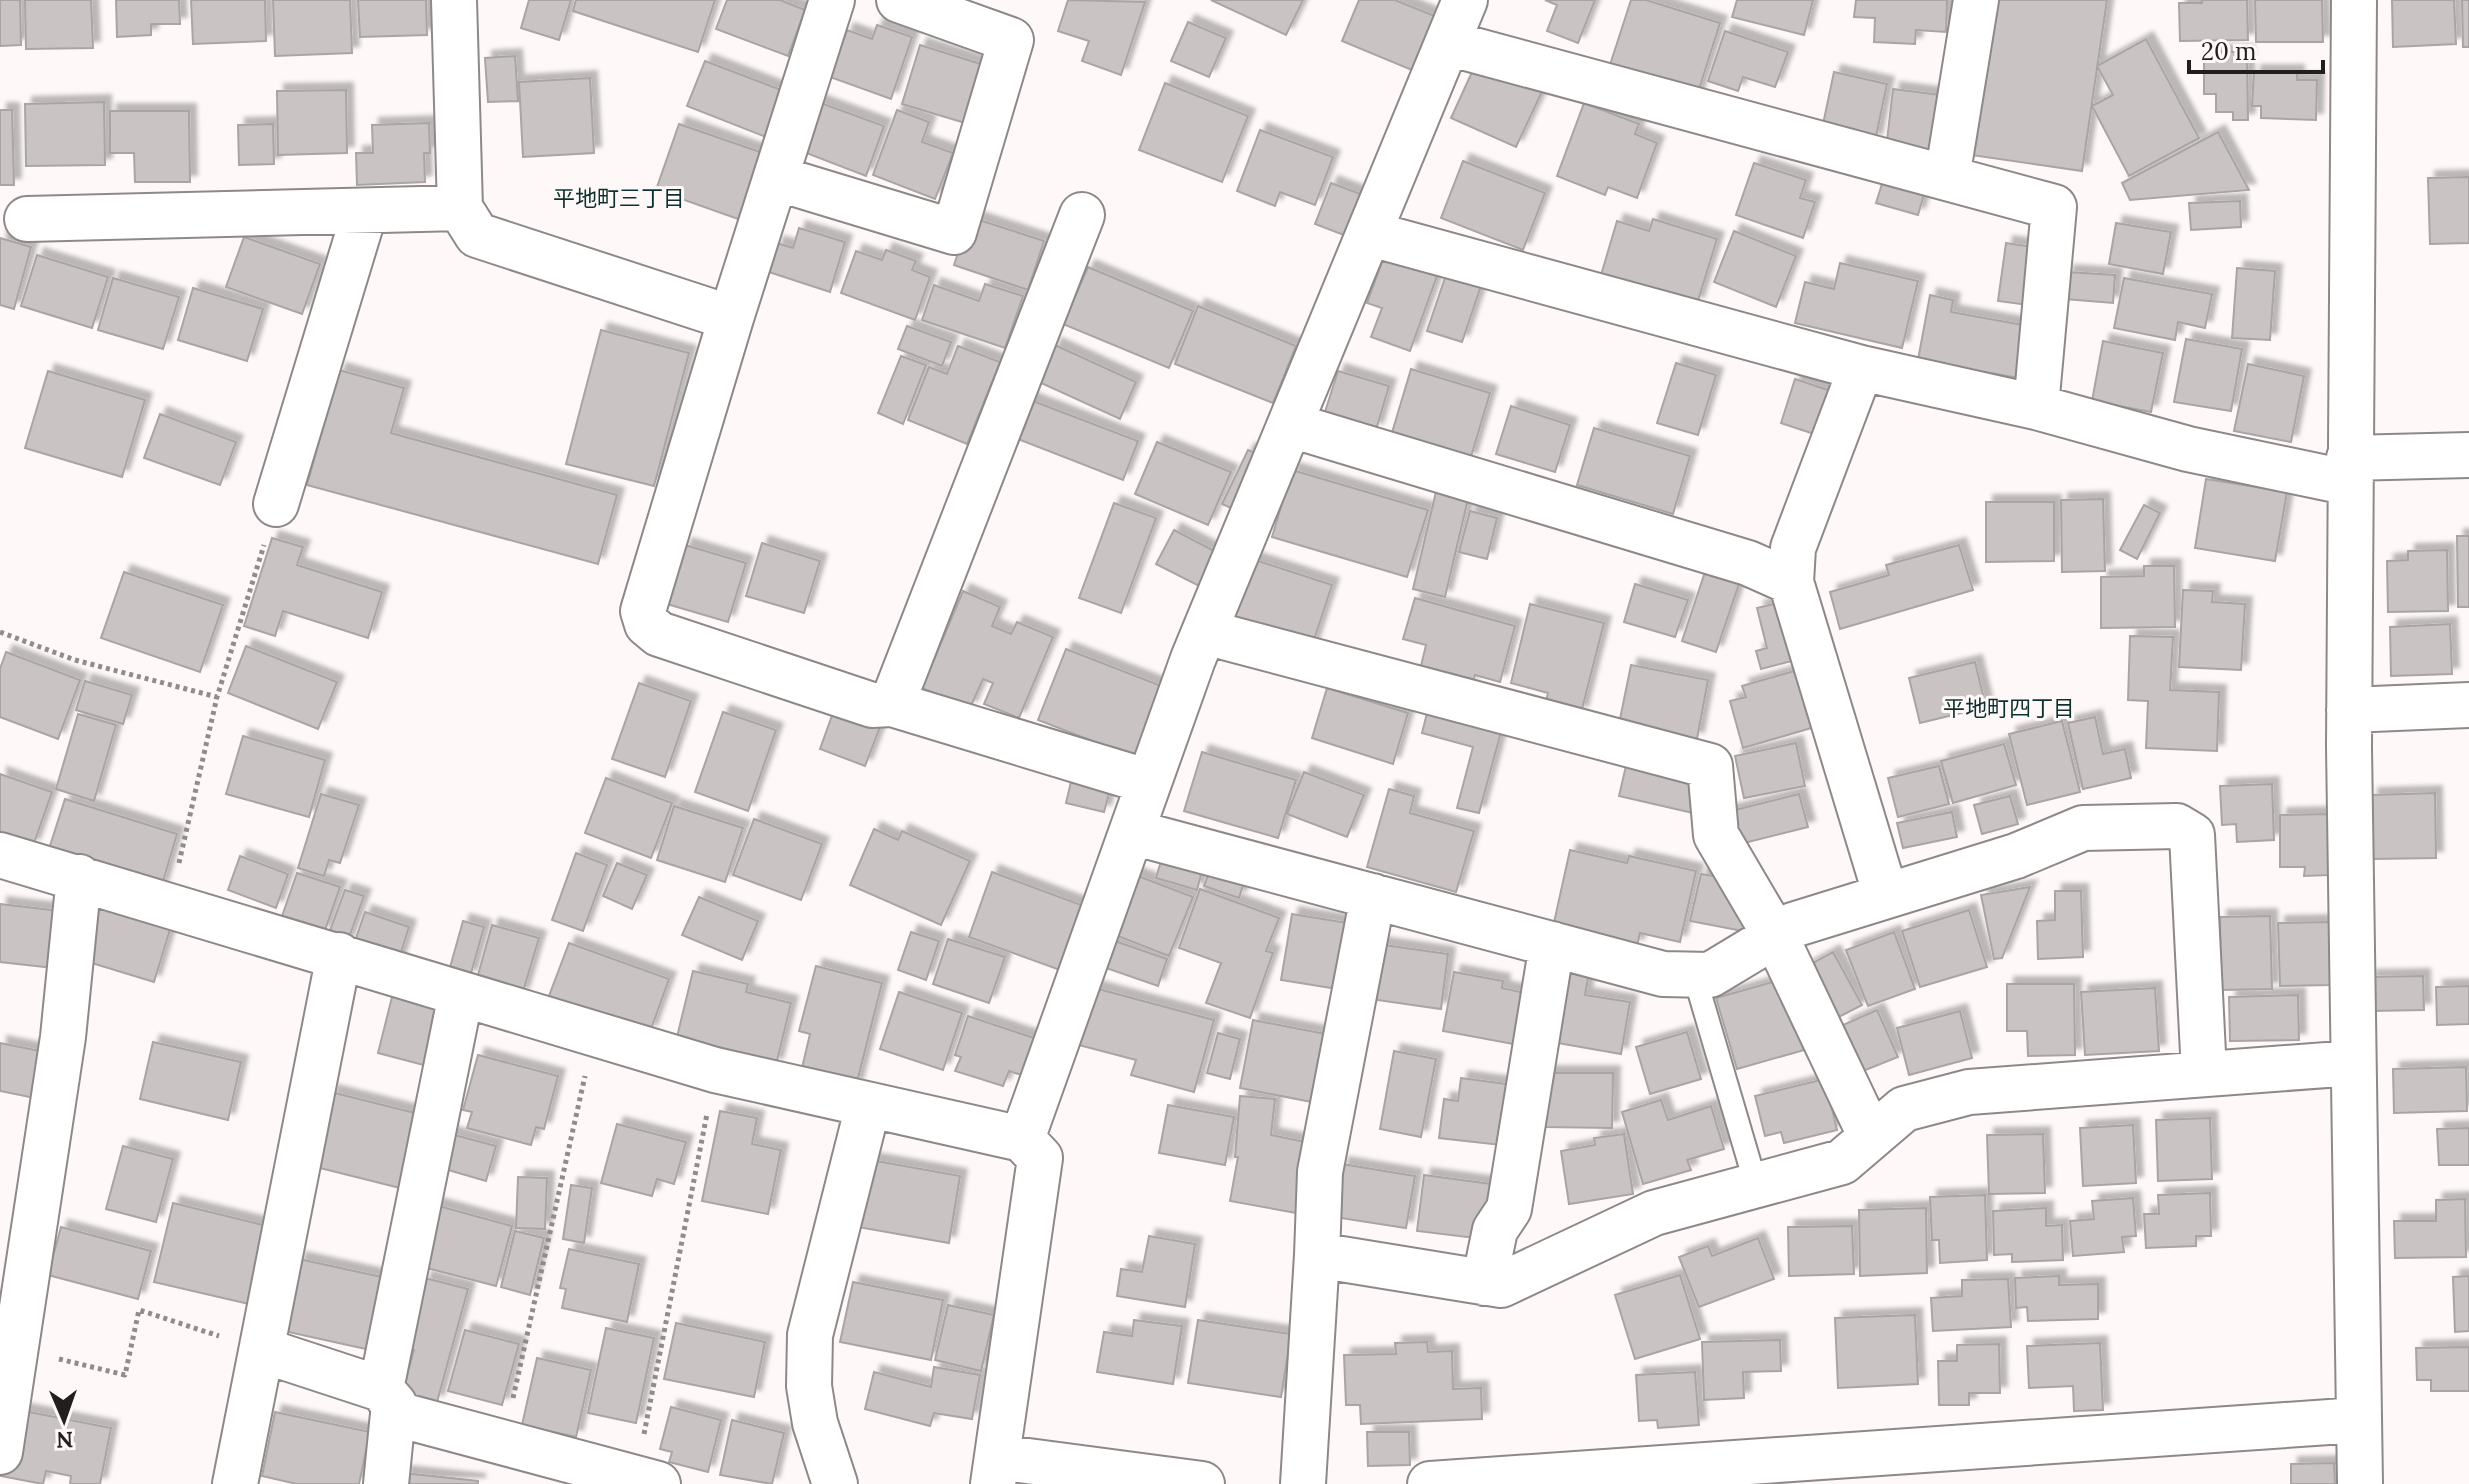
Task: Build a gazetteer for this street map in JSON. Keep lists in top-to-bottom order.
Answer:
{
  "districts": ["平地町三丁目", "平地町四丁目"],
  "scale_bar": "20 m",
  "north": "bottom"
}
